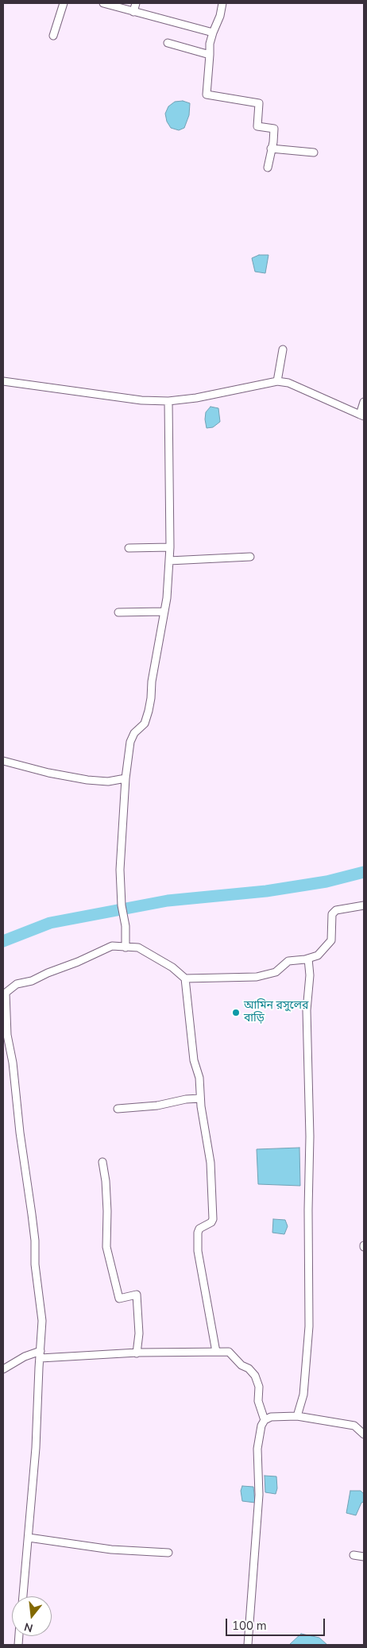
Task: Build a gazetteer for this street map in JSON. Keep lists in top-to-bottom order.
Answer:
{
  "places": ["আমিন রসুলের বাড়ি"],
  "scale_bar": "100 m",
  "north": "bottom"
}
